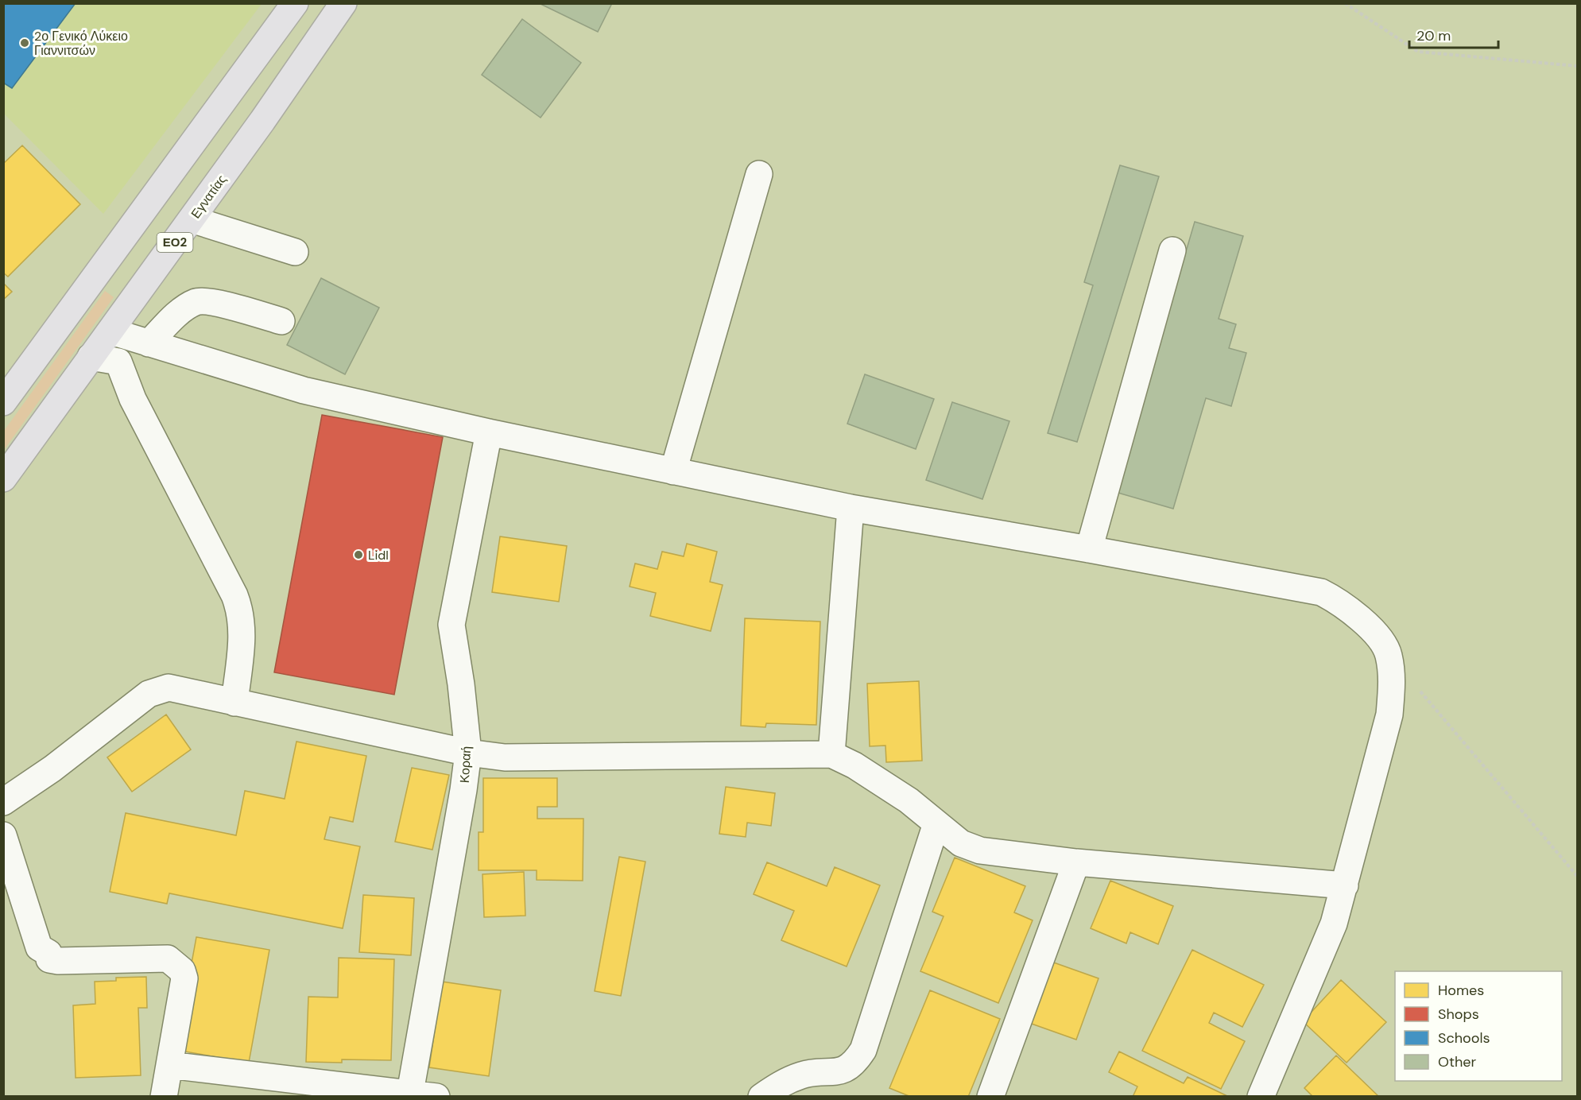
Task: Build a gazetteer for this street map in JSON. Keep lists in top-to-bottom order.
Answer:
{
  "streets": {
    "highway": ["Εγνατίας", "ΕΟ2"],
    "street": ["Κοραή"]
  },
  "places": ["2ο Γενικό Λύκειο Γιαννιτσών", "Lidl"],
  "legend": [
    "Homes",
    "Shops",
    "Schools",
    "Other"
  ],
  "scale_bar": "20 m"
}
